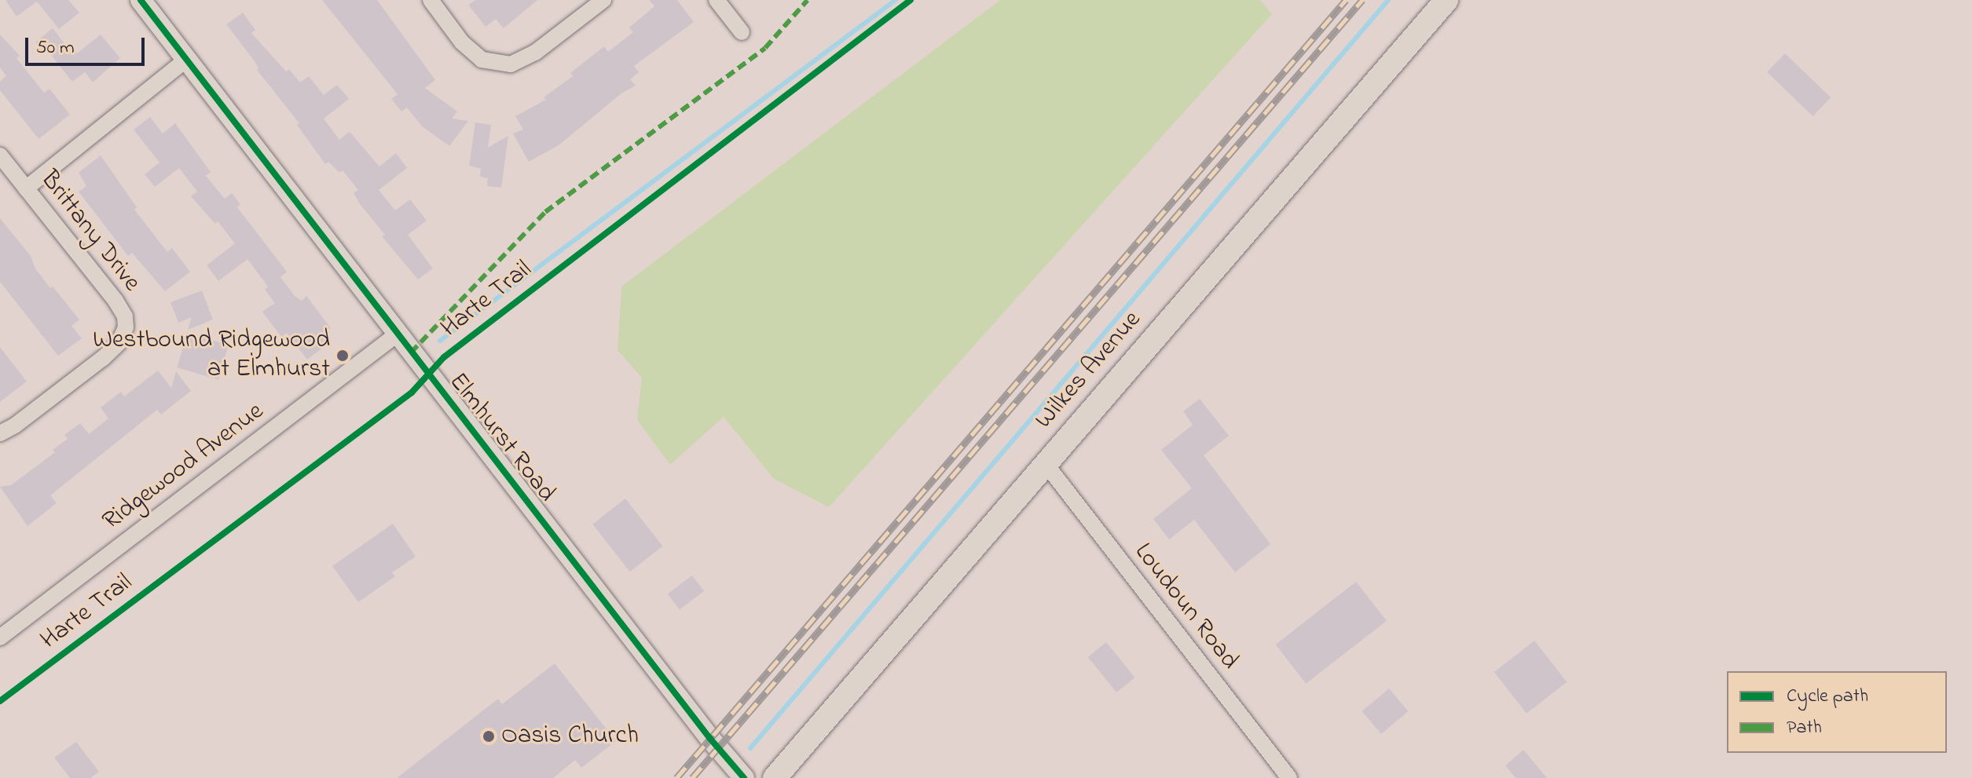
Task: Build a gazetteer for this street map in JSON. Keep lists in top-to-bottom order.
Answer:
{
  "streets": {
    "main road": ["Wilkes Avenue"],
    "street": [
      "Brittany Drive",
      "Elmhurst Road",
      "Ridgewood Avenue",
      "Loudoun Road"
    ],
    "cycle path": ["Harte Trail"]
  },
  "crossings": [
    ["Wilkes Avenue", "Loudoun Road"],
    ["Elmhurst Road", "Ridgewood Avenue"]
  ],
  "places": ["Westbound Ridgewood at Elmhurst", "Oasis Church"],
  "legend": ["Cycle path", "Path"],
  "scale_bar": "50 m"
}
